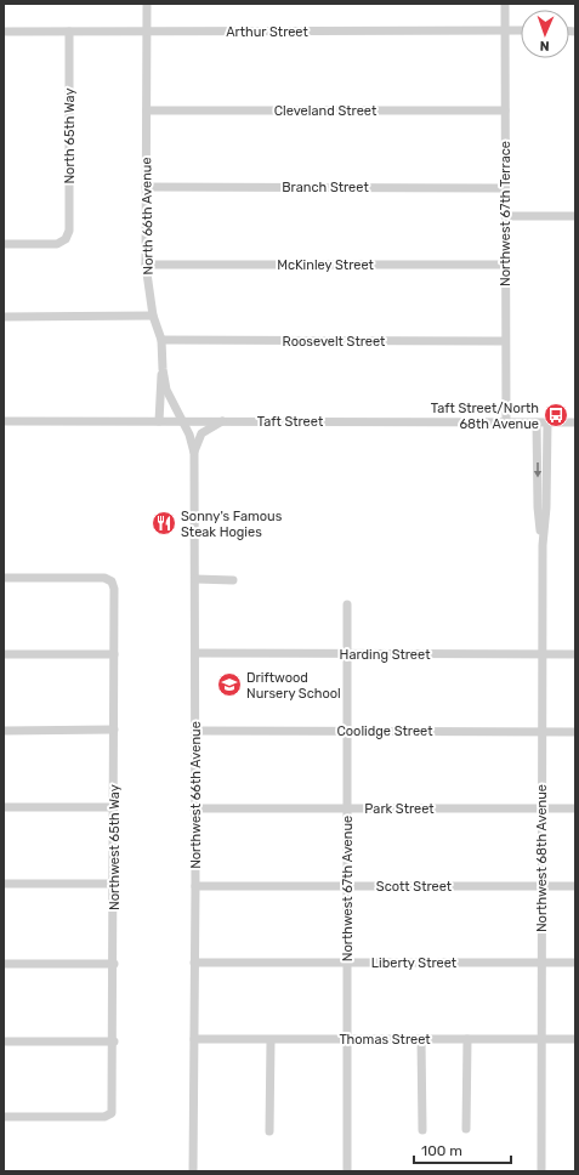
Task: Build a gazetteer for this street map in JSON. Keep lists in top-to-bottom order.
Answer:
{
  "streets": {
    "street": [
      "Arthur Street",
      "Cleveland Street",
      "North 65th Way",
      "Branch Street",
      "Northwest 67th Terrace",
      "North 66th Avenue",
      "McKinley Street",
      "Roosevelt Street",
      "Taft Street",
      "Harding Street",
      "Coolidge Street",
      "Northwest 66th Avenue",
      "Park Street",
      "Northwest 65th Way",
      "Northwest 68th Avenue",
      "Scott Street",
      "Northwest 67th Avenue",
      "Liberty Street",
      "Thomas Street"
    ]
  },
  "crossings": [
    ["Arthur Street", "North 65th Way"],
    ["Arthur Street", "Northwest 67th Terrace"],
    ["Arthur Street", "North 66th Avenue"],
    ["Cleveland Street", "Northwest 67th Terrace"],
    ["Cleveland Street", "North 66th Avenue"],
    ["Branch Street", "Northwest 67th Terrace"],
    ["Branch Street", "North 66th Avenue"],
    ["Northwest 67th Terrace", "McKinley Street"],
    ["Northwest 67th Terrace", "Roosevelt Street"],
    ["Northwest 67th Terrace", "Taft Street"],
    ["North 66th Avenue", "McKinley Street"],
    ["North 66th Avenue", "Roosevelt Street"],
    ["North 66th Avenue", "Taft Street"],
    ["North 66th Avenue", "Northwest 66th Avenue"],
    ["Taft Street", "Northwest 66th Avenue"],
    ["Taft Street", "Northwest 68th Avenue"],
    ["Harding Street", "Northwest 66th Avenue"],
    ["Harding Street", "Northwest 68th Avenue"],
    ["Harding Street", "Northwest 67th Avenue"],
    ["Coolidge Street", "Northwest 66th Avenue"],
    ["Coolidge Street", "Northwest 68th Avenue"],
    ["Coolidge Street", "Northwest 67th Avenue"],
    ["Northwest 66th Avenue", "Park Street"],
    ["Northwest 66th Avenue", "Scott Street"],
    ["Northwest 66th Avenue", "Liberty Street"],
    ["Northwest 66th Avenue", "Thomas Street"],
    ["Park Street", "Northwest 68th Avenue"],
    ["Park Street", "Northwest 67th Avenue"],
    ["Northwest 68th Avenue", "Scott Street"],
    ["Northwest 68th Avenue", "Liberty Street"],
    ["Northwest 68th Avenue", "Thomas Street"],
    ["Scott Street", "Northwest 67th Avenue"],
    ["Northwest 67th Avenue", "Liberty Street"],
    ["Northwest 67th Avenue", "Thomas Street"]
  ],
  "places": {
    "bus stop": ["Taft Street/North 68th Avenue"],
    "restaurant": ["Sonny's Famous Steak Hogies"],
    "school or university": ["Driftwood Nursery School"]
  },
  "scale_bar": "100 m",
  "north": "bottom"
}
